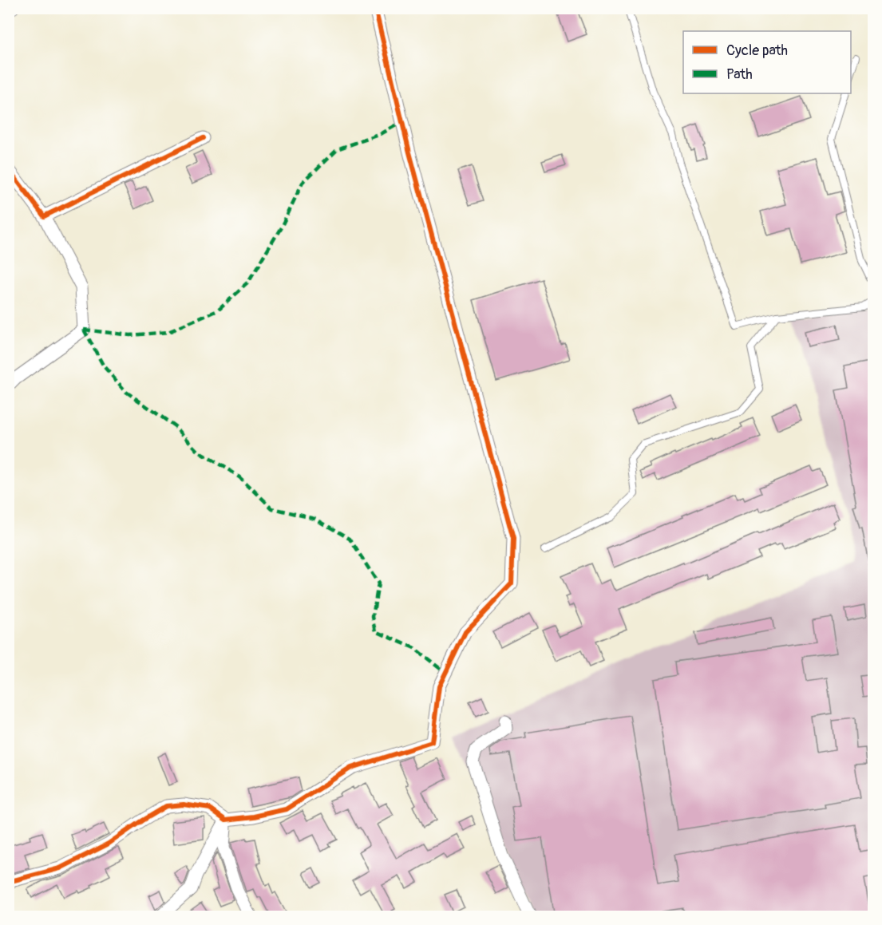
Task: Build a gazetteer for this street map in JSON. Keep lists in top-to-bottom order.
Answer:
{
  "legend": ["Cycle path", "Path"]
}
